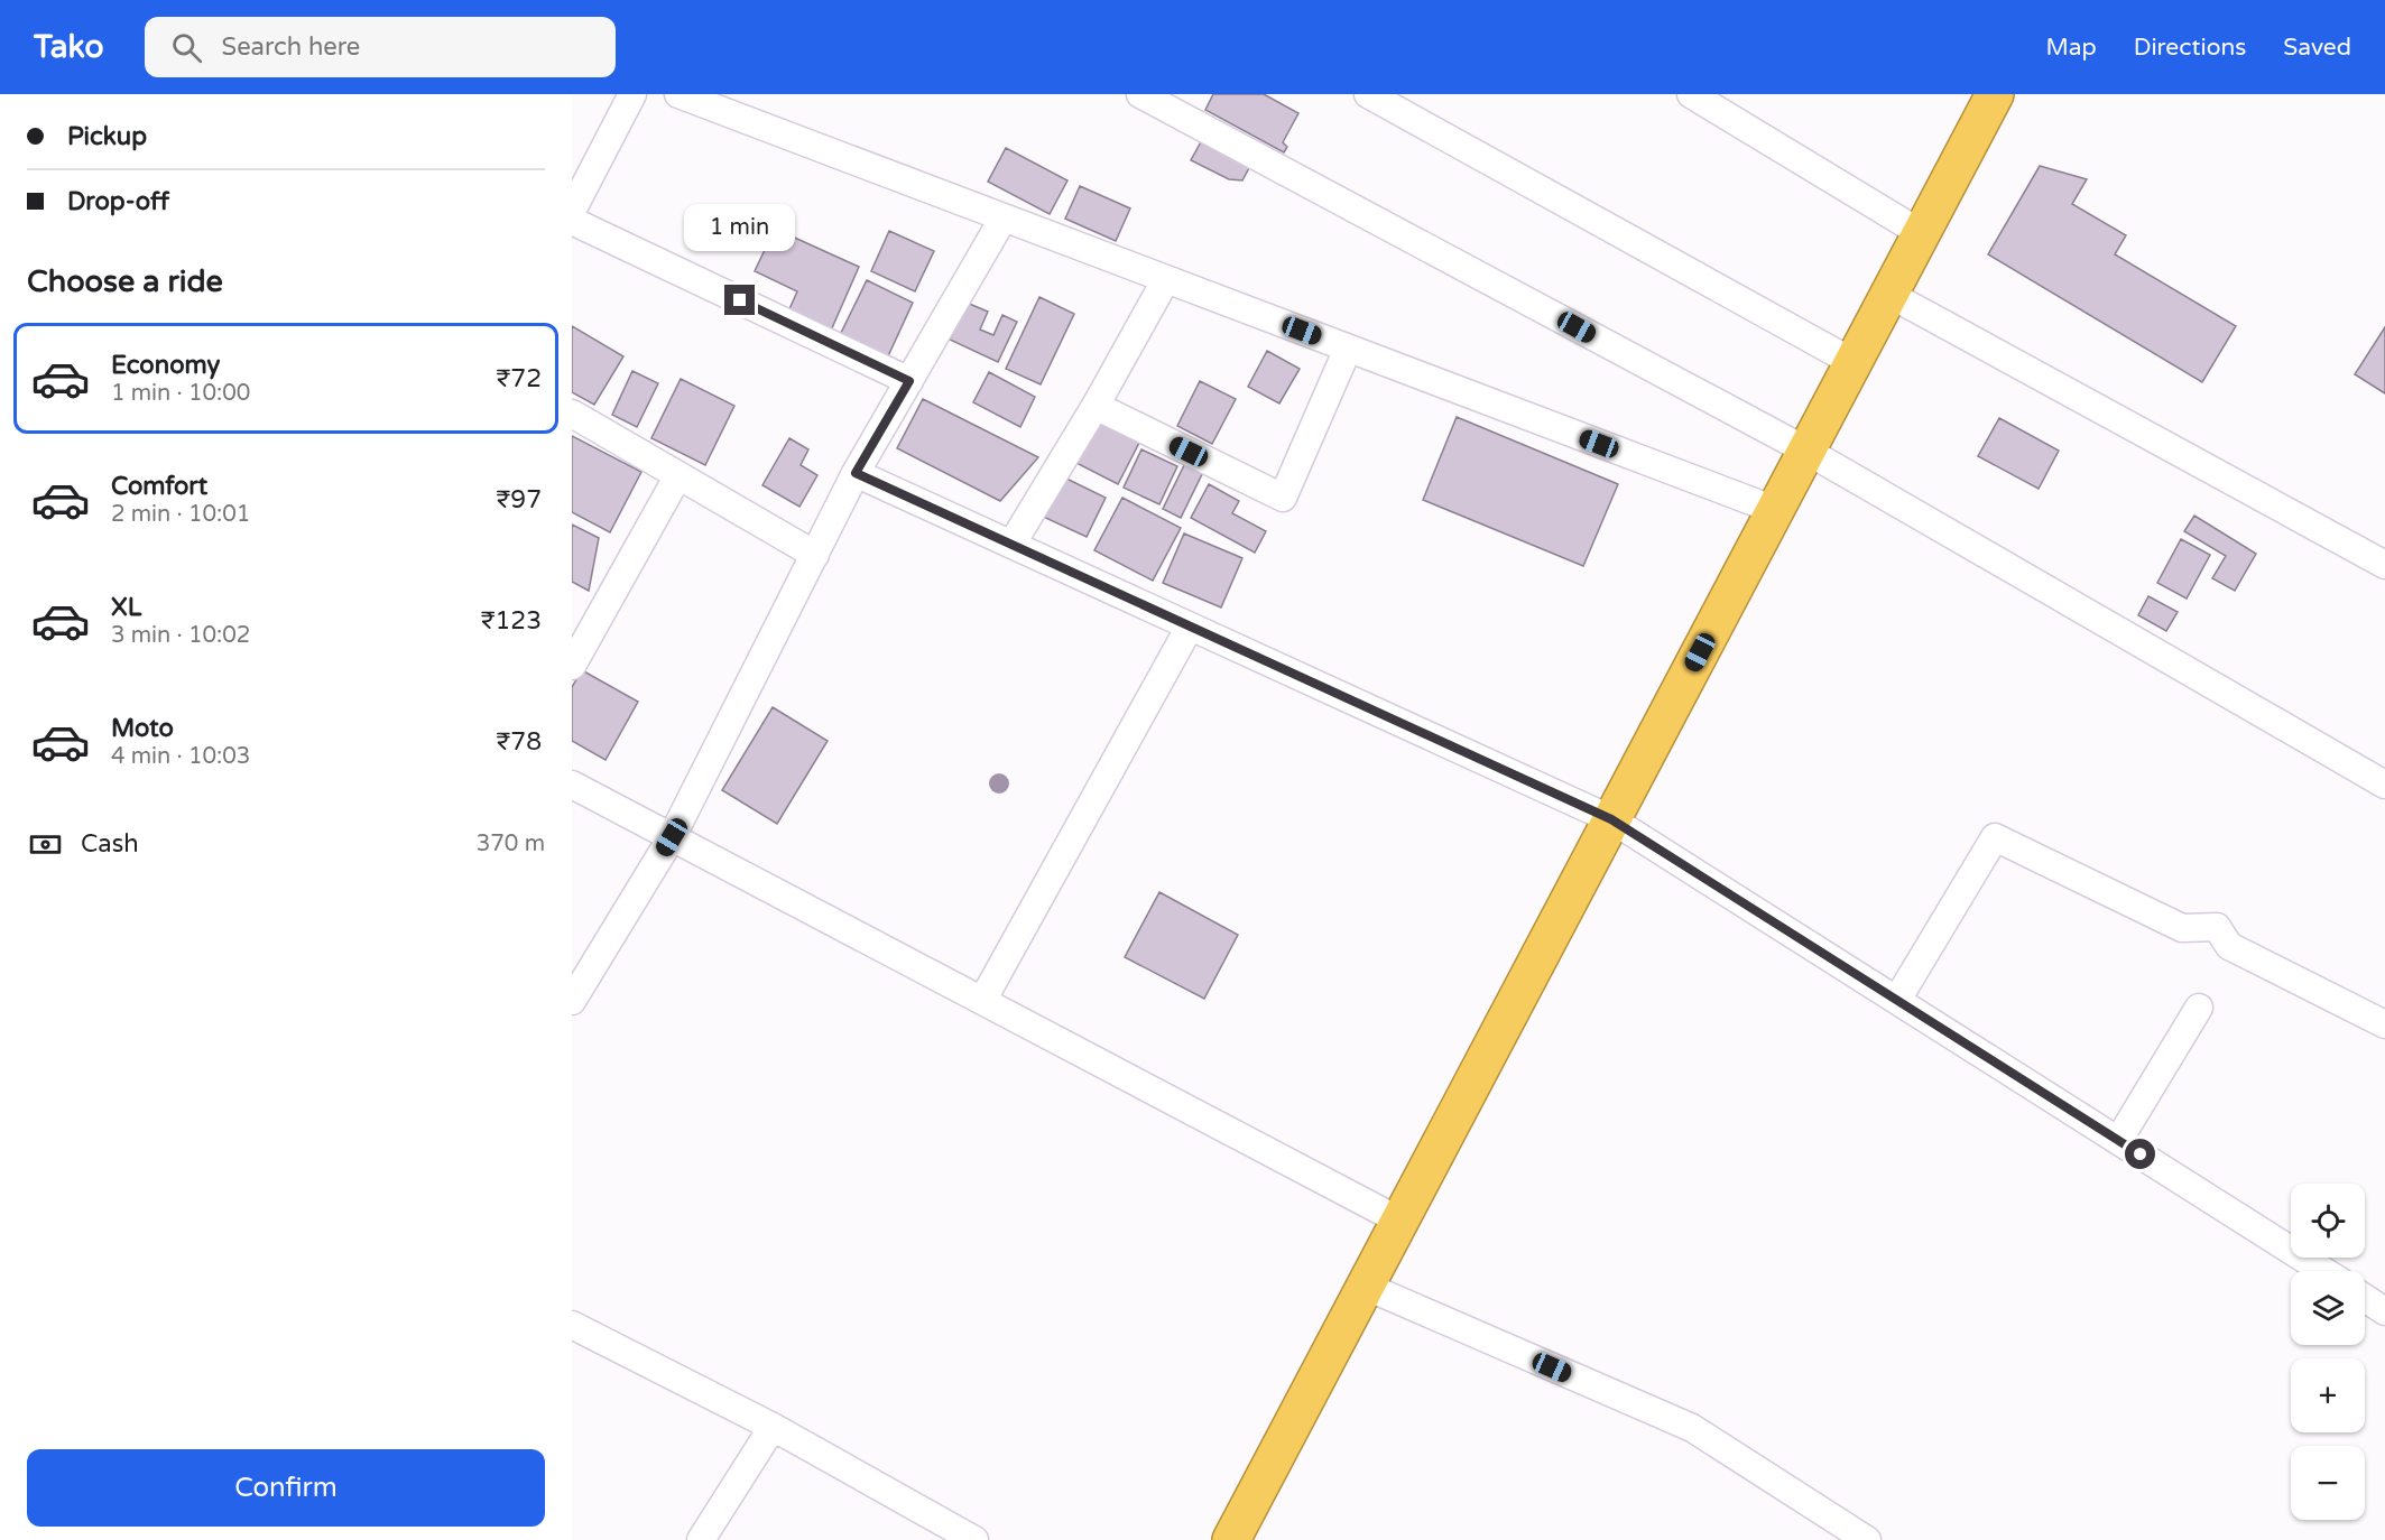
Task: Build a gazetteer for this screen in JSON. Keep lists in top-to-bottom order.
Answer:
{
  "page": {
    "header": "Tako",
    "search": "Search here",
    "nav": ["Map", "Directions", "Saved"],
    "banner": ["Pickup", "Drop-off"],
    "bubble": "1 min",
    "heading": "Choose a ride",
    "list": [
      {
        "name": "Economy",
        "note": "1 min · 10:00",
        "value": "₹72"
      },
      {
        "name": "Comfort",
        "note": "2 min · 10:01",
        "value": "₹97"
      },
      {
        "name": "XL",
        "note": "3 min · 10:02",
        "value": "₹123"
      },
      {
        "name": "Moto",
        "note": "4 min · 10:03",
        "value": "₹78"
      }
    ],
    "pay": ["Cash", "370 m"],
    "map_buttons": ["+", "−"],
    "buttons": "Confirm"
  }
}
